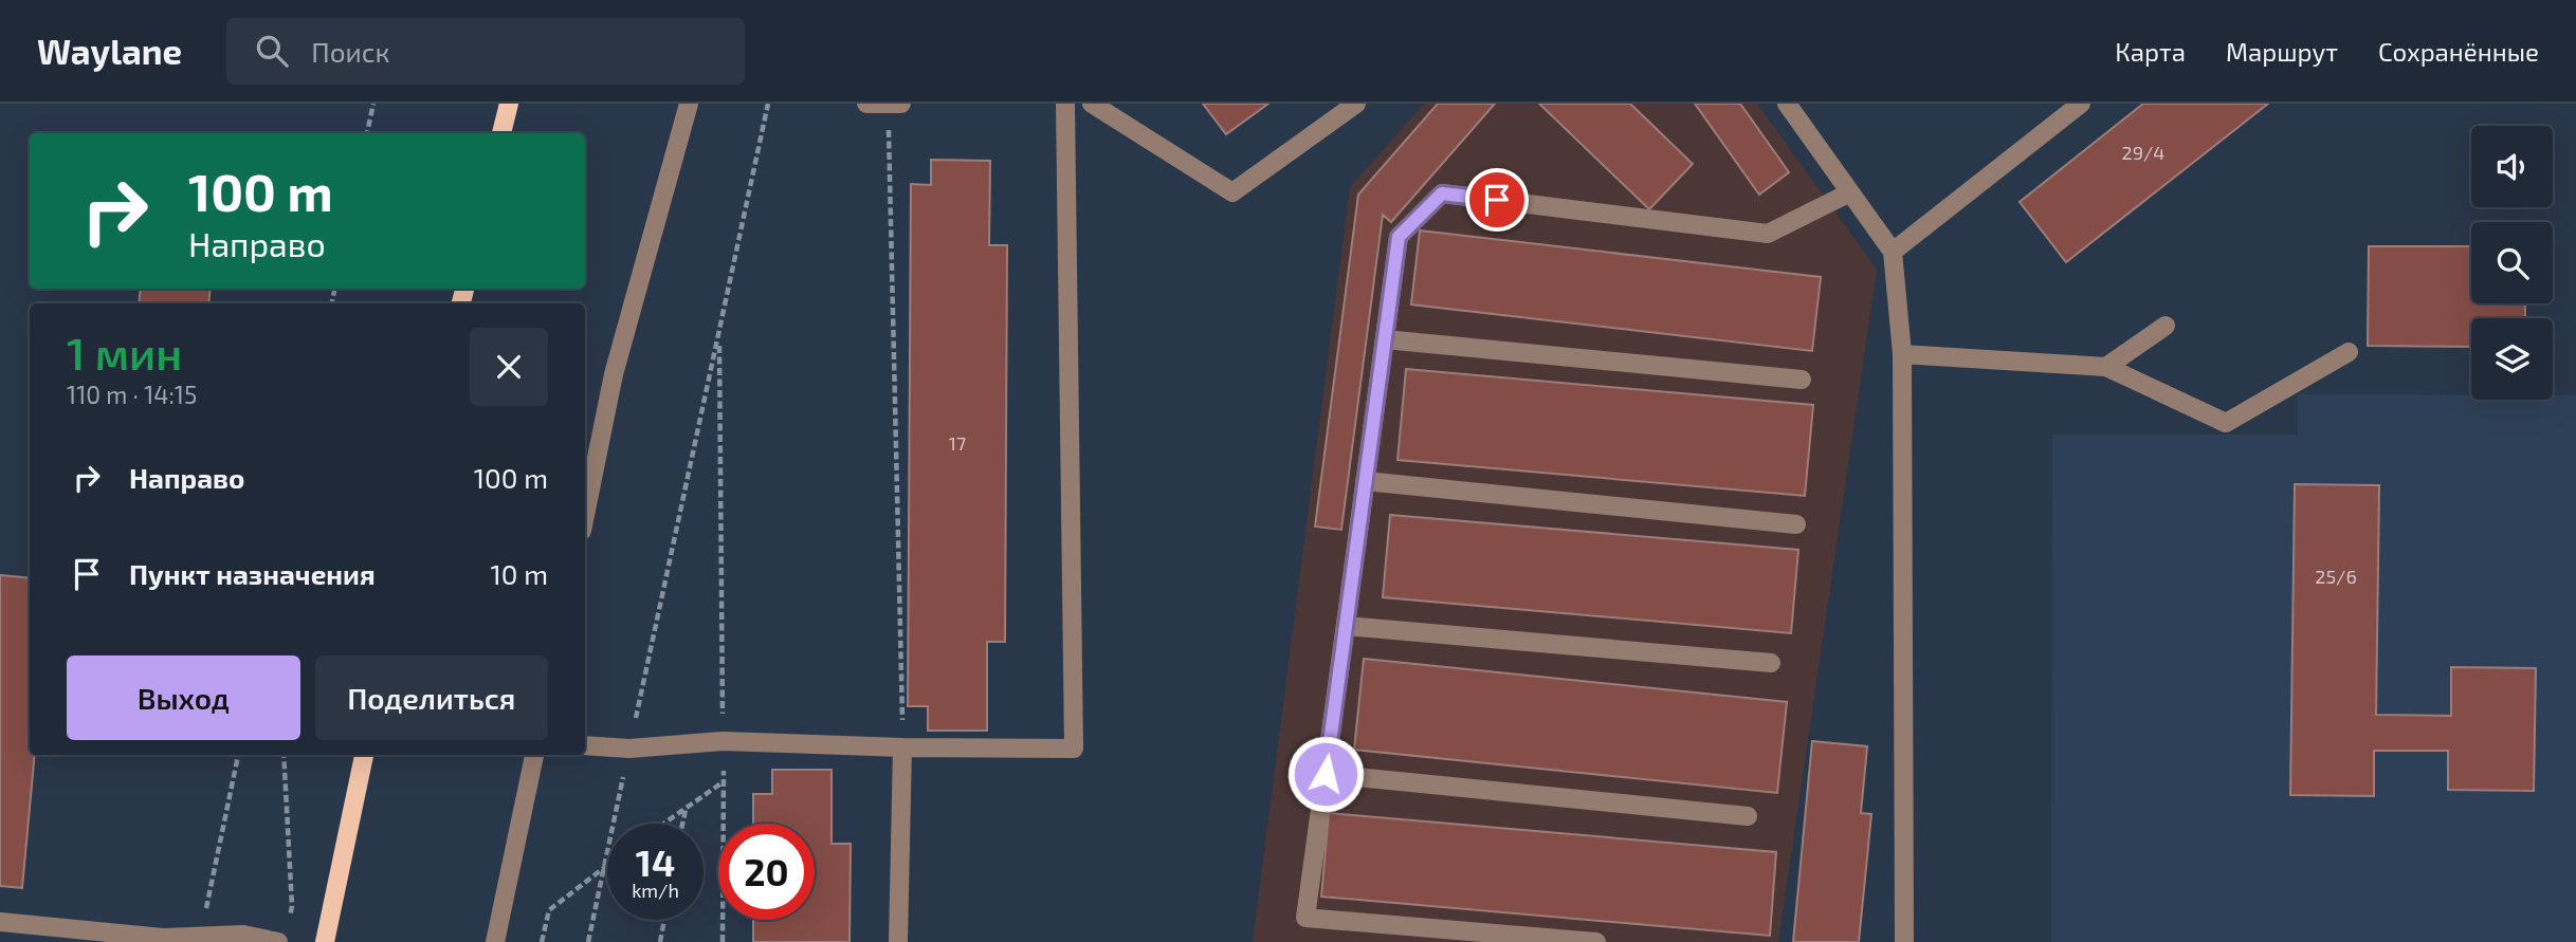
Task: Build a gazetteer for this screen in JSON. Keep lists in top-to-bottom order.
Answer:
{
  "house_numbers": ["29/4", "17", "25/6"],
  "page": {
    "header": "Waylane",
    "search": "Поиск",
    "nav": ["Карта", "Маршрут", "Сохранённые"],
    "turn": ["100 m", "Направо"],
    "heading": ["1 мин", "110 m · 14:15"],
    "list": [
      {
        "name": "Направо",
        "value": "100 m"
      },
      {
        "name": "Пункт назначения",
        "value": "10 m"
      }
    ],
    "buttons": ["Выход", "Поделиться"],
    "speed": "14 km/h",
    "limit": "20"
  }
}
